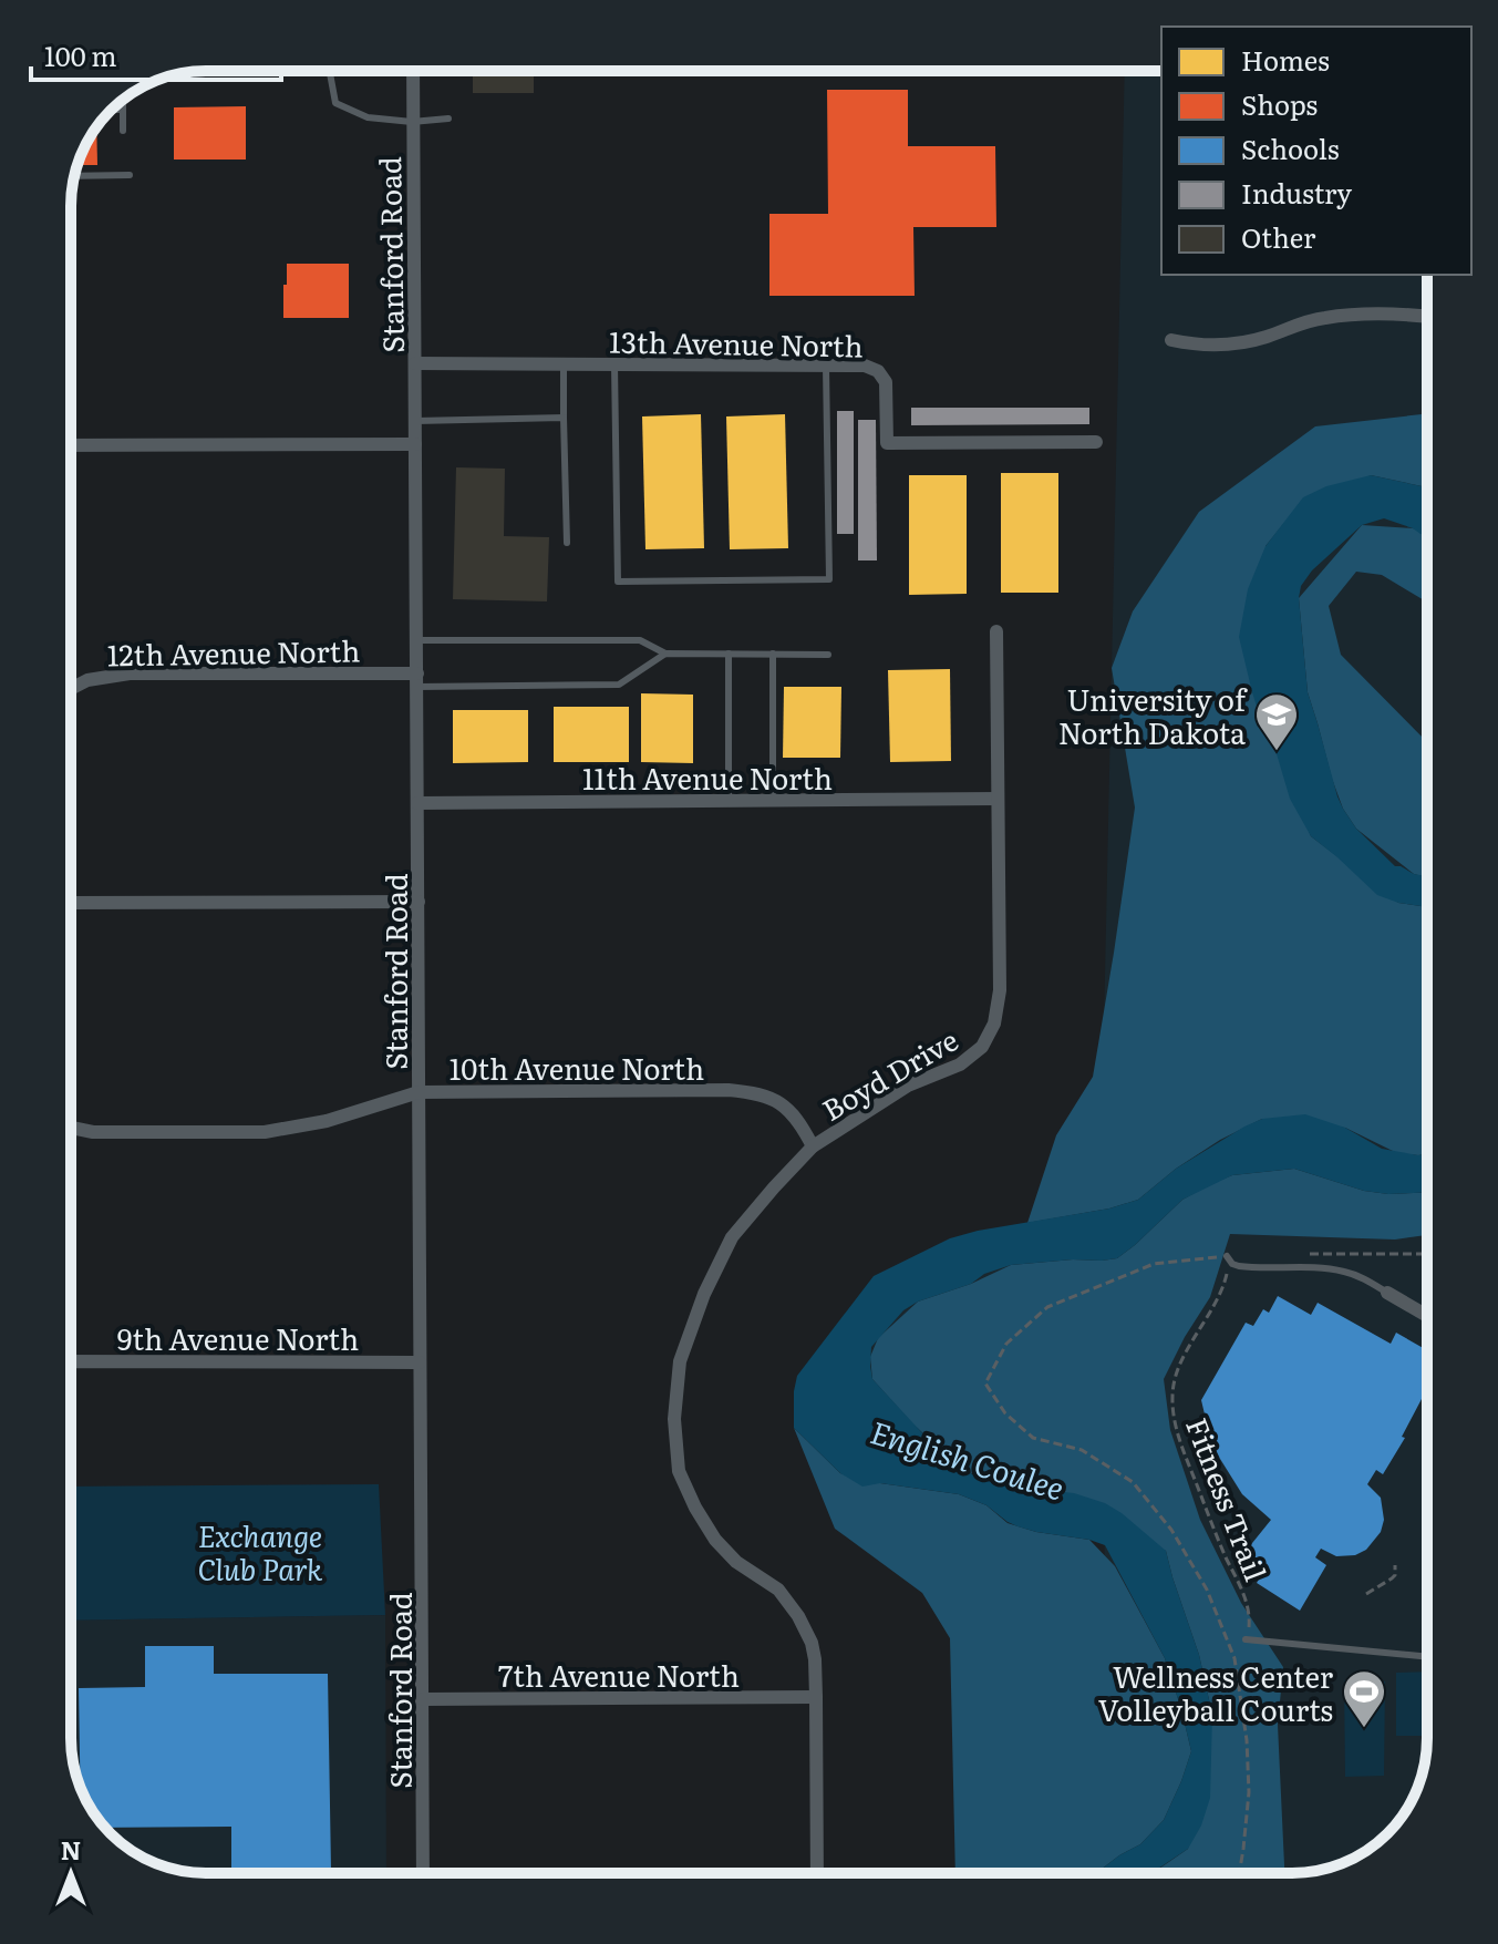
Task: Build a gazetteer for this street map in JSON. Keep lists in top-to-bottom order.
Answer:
{
  "streets": {
    "street": [
      "Stanford Road",
      "13th Avenue North",
      "12th Avenue North",
      "11th Avenue North",
      "10th Avenue North",
      "Boyd Drive",
      "9th Avenue North",
      "7th Avenue North"
    ],
    "path": ["Fitness Trail"]
  },
  "crossings": [
    ["Stanford Road", "13th Avenue North"],
    ["Stanford Road", "12th Avenue North"],
    ["Stanford Road", "11th Avenue North"],
    ["Stanford Road", "10th Avenue North"],
    ["Stanford Road", "9th Avenue North"],
    ["Stanford Road", "7th Avenue North"],
    ["11th Avenue North", "Boyd Drive"],
    ["10th Avenue North", "Boyd Drive"],
    ["Boyd Drive", "7th Avenue North"]
  ],
  "water": ["English Coulee"],
  "parks": ["Exchange Club Park"],
  "places": {
    "school or university": ["University of North Dakota"],
    "sports": ["Wellness Center Volleyball Courts"]
  },
  "legend": [
    "Homes",
    "Shops",
    "Schools",
    "Industry",
    "Other"
  ],
  "scale_bar": "100 m",
  "north": "top"
}
